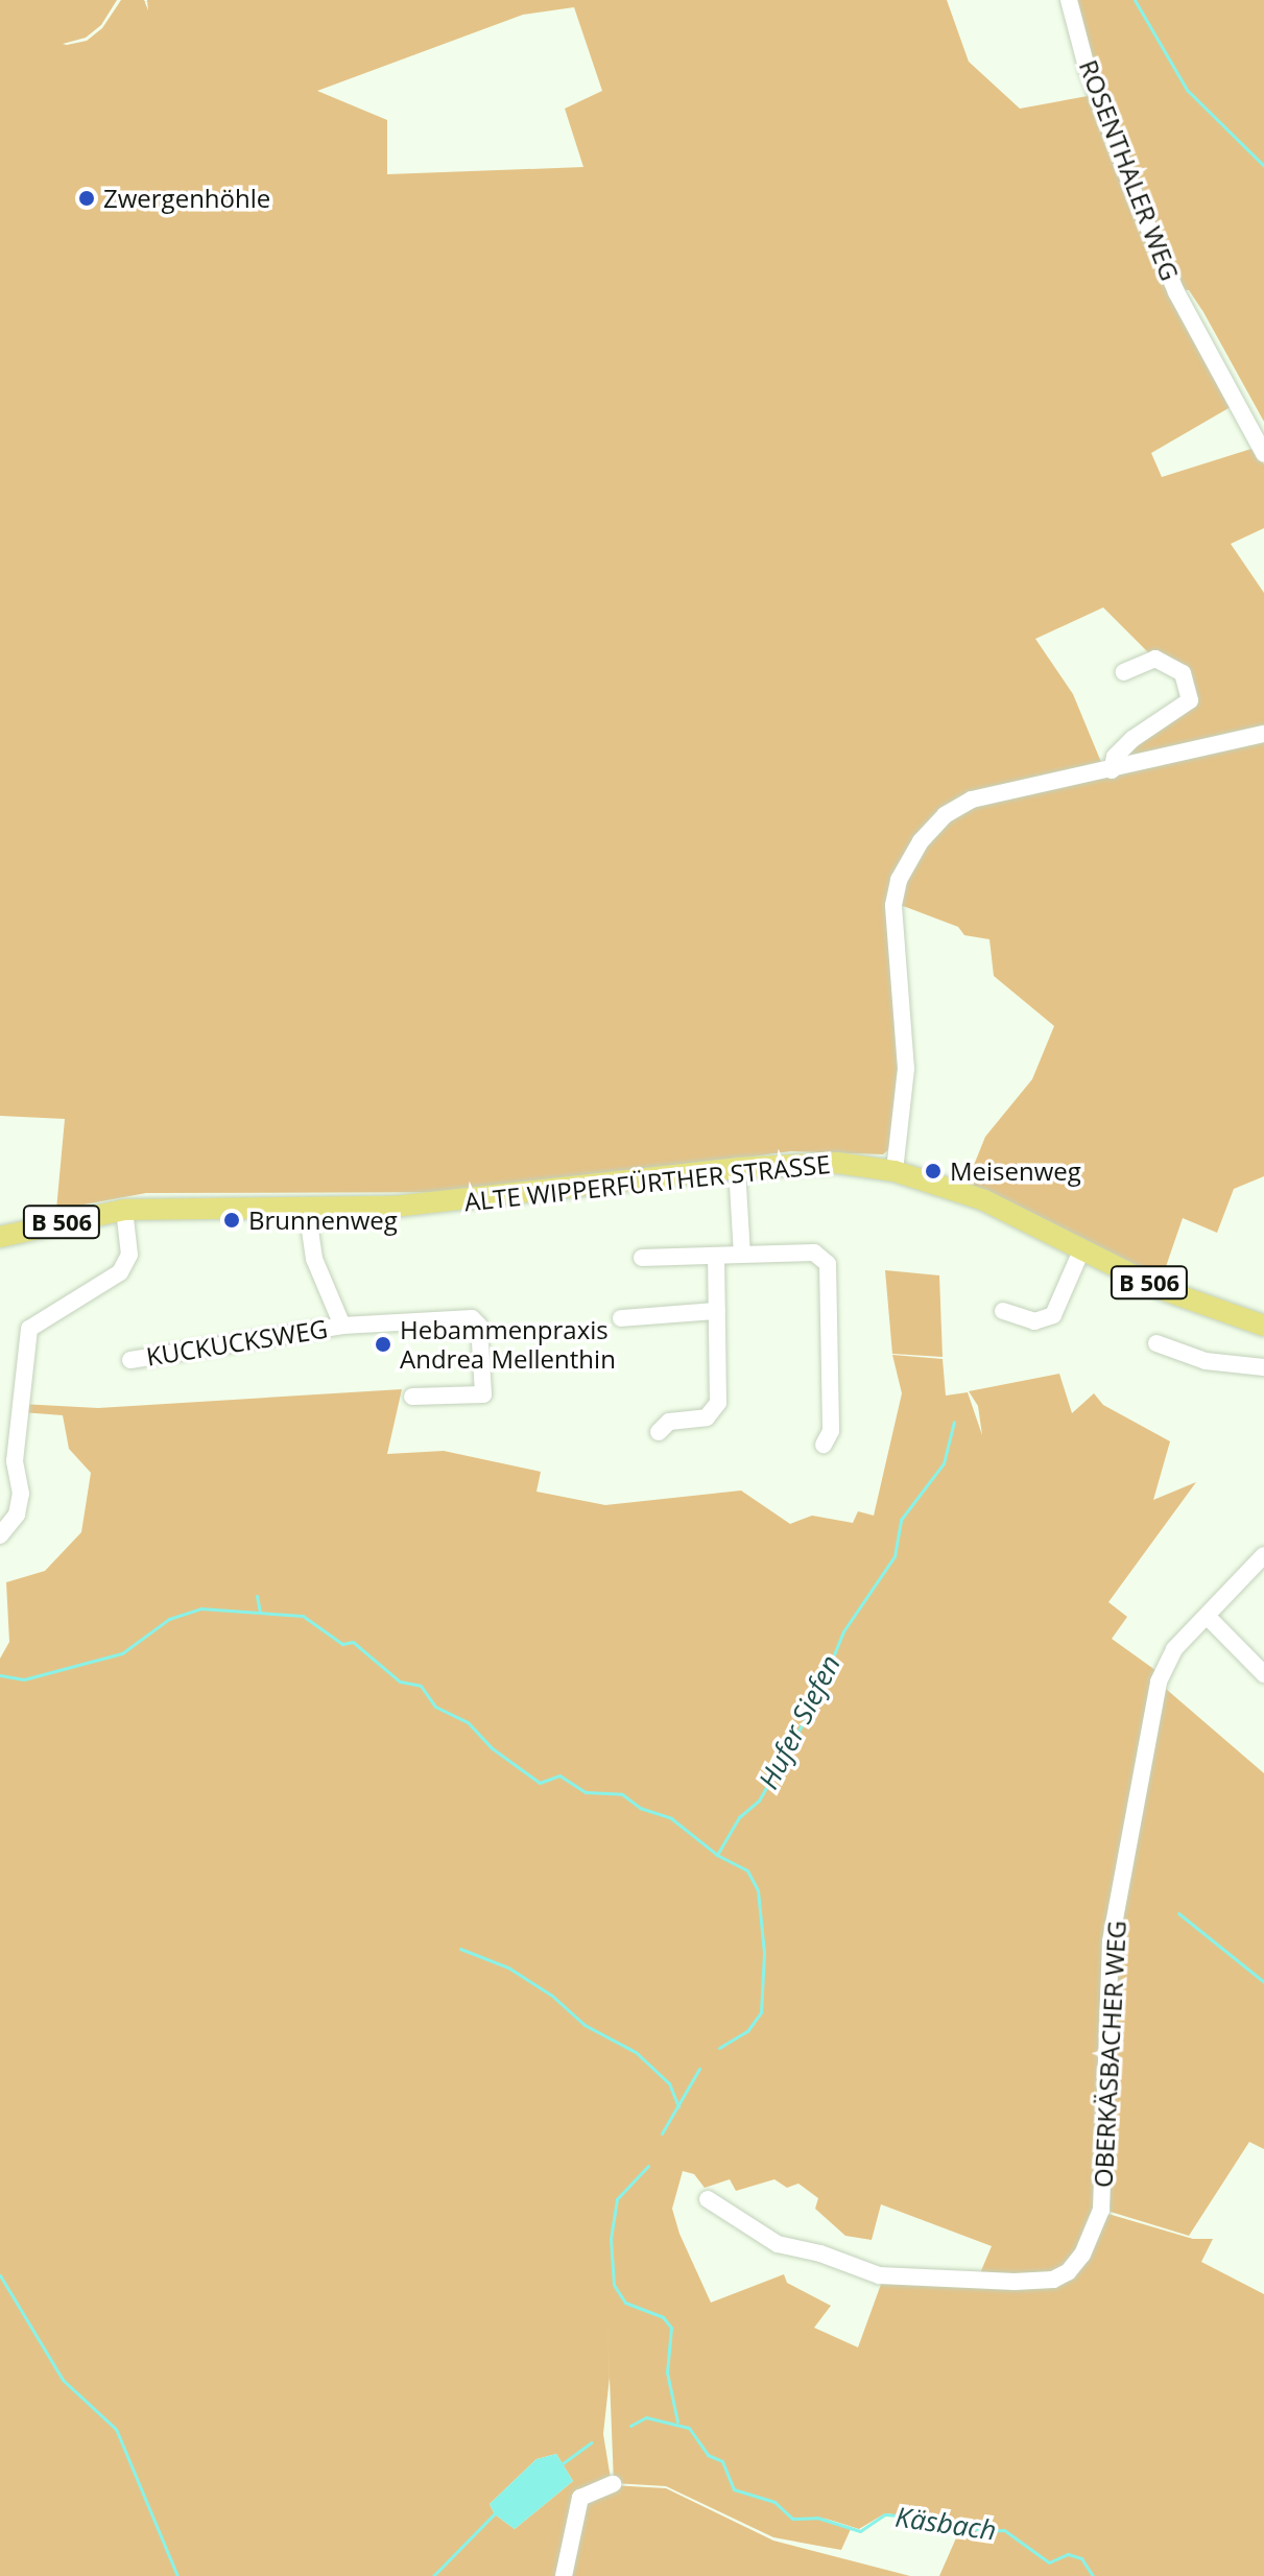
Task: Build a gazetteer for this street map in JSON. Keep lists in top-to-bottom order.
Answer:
{
  "streets": {
    "main road": ["ALTE WIPPERFÜRTHER STRASSE", "B 506"],
    "street": ["ROSENTHALER WEG", "KUCKUCKSWEG", "OBERKÄSBACHER WEG"]
  },
  "water": ["Hufer Siefen", "Käsbach"],
  "places": [
    "Zwergenhöhle",
    "Meisenweg",
    "Brunnenweg",
    "Hebammenpraxis Andrea Mellenthin"
  ]
}
